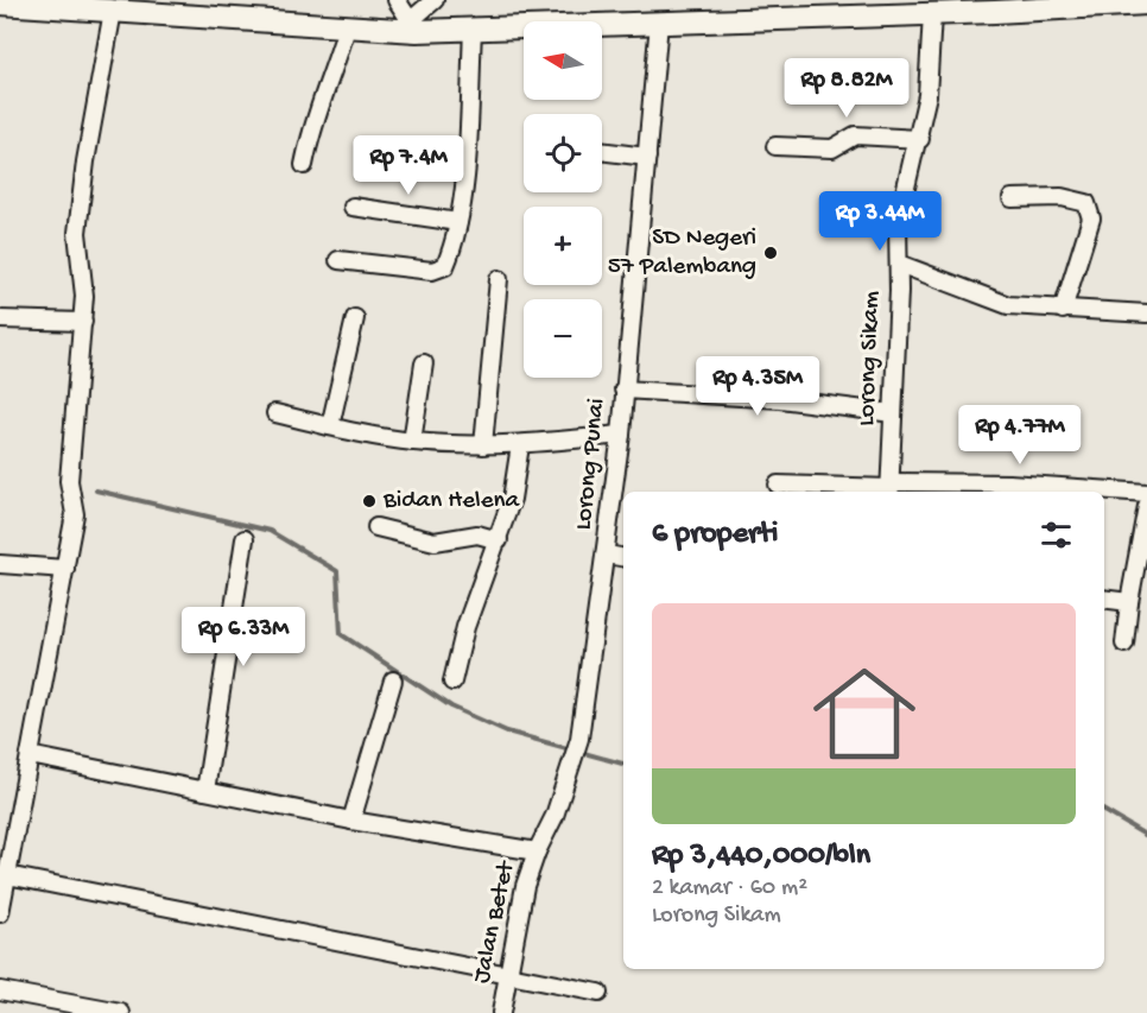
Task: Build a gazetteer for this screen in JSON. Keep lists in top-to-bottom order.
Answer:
{
  "streets": {
    "street": ["Lorong Sikam", "Lorong Punai", "Jalan Betet"]
  },
  "crossings": [
    ["Lorong Punai", "Jalan Betet"]
  ],
  "places": ["SD Negeri 57 Palembang", "Bidan Helena"],
  "north": "left",
  "page": {
    "map_buttons": ["+", "−"],
    "price": [
      "Rp 8.82M",
      "Rp 7.4M",
      "Rp 3.44M",
      "Rp 4.35M",
      "Rp 4.77M",
      "Rp 6.33M"
    ],
    "heading": "6 properti",
    "list": [
      {
        "name": "Rp 3,440,000/bln",
        "note": "2 kamar · 60 m² · Lorong Sikam"
      }
    ]
  }
}
